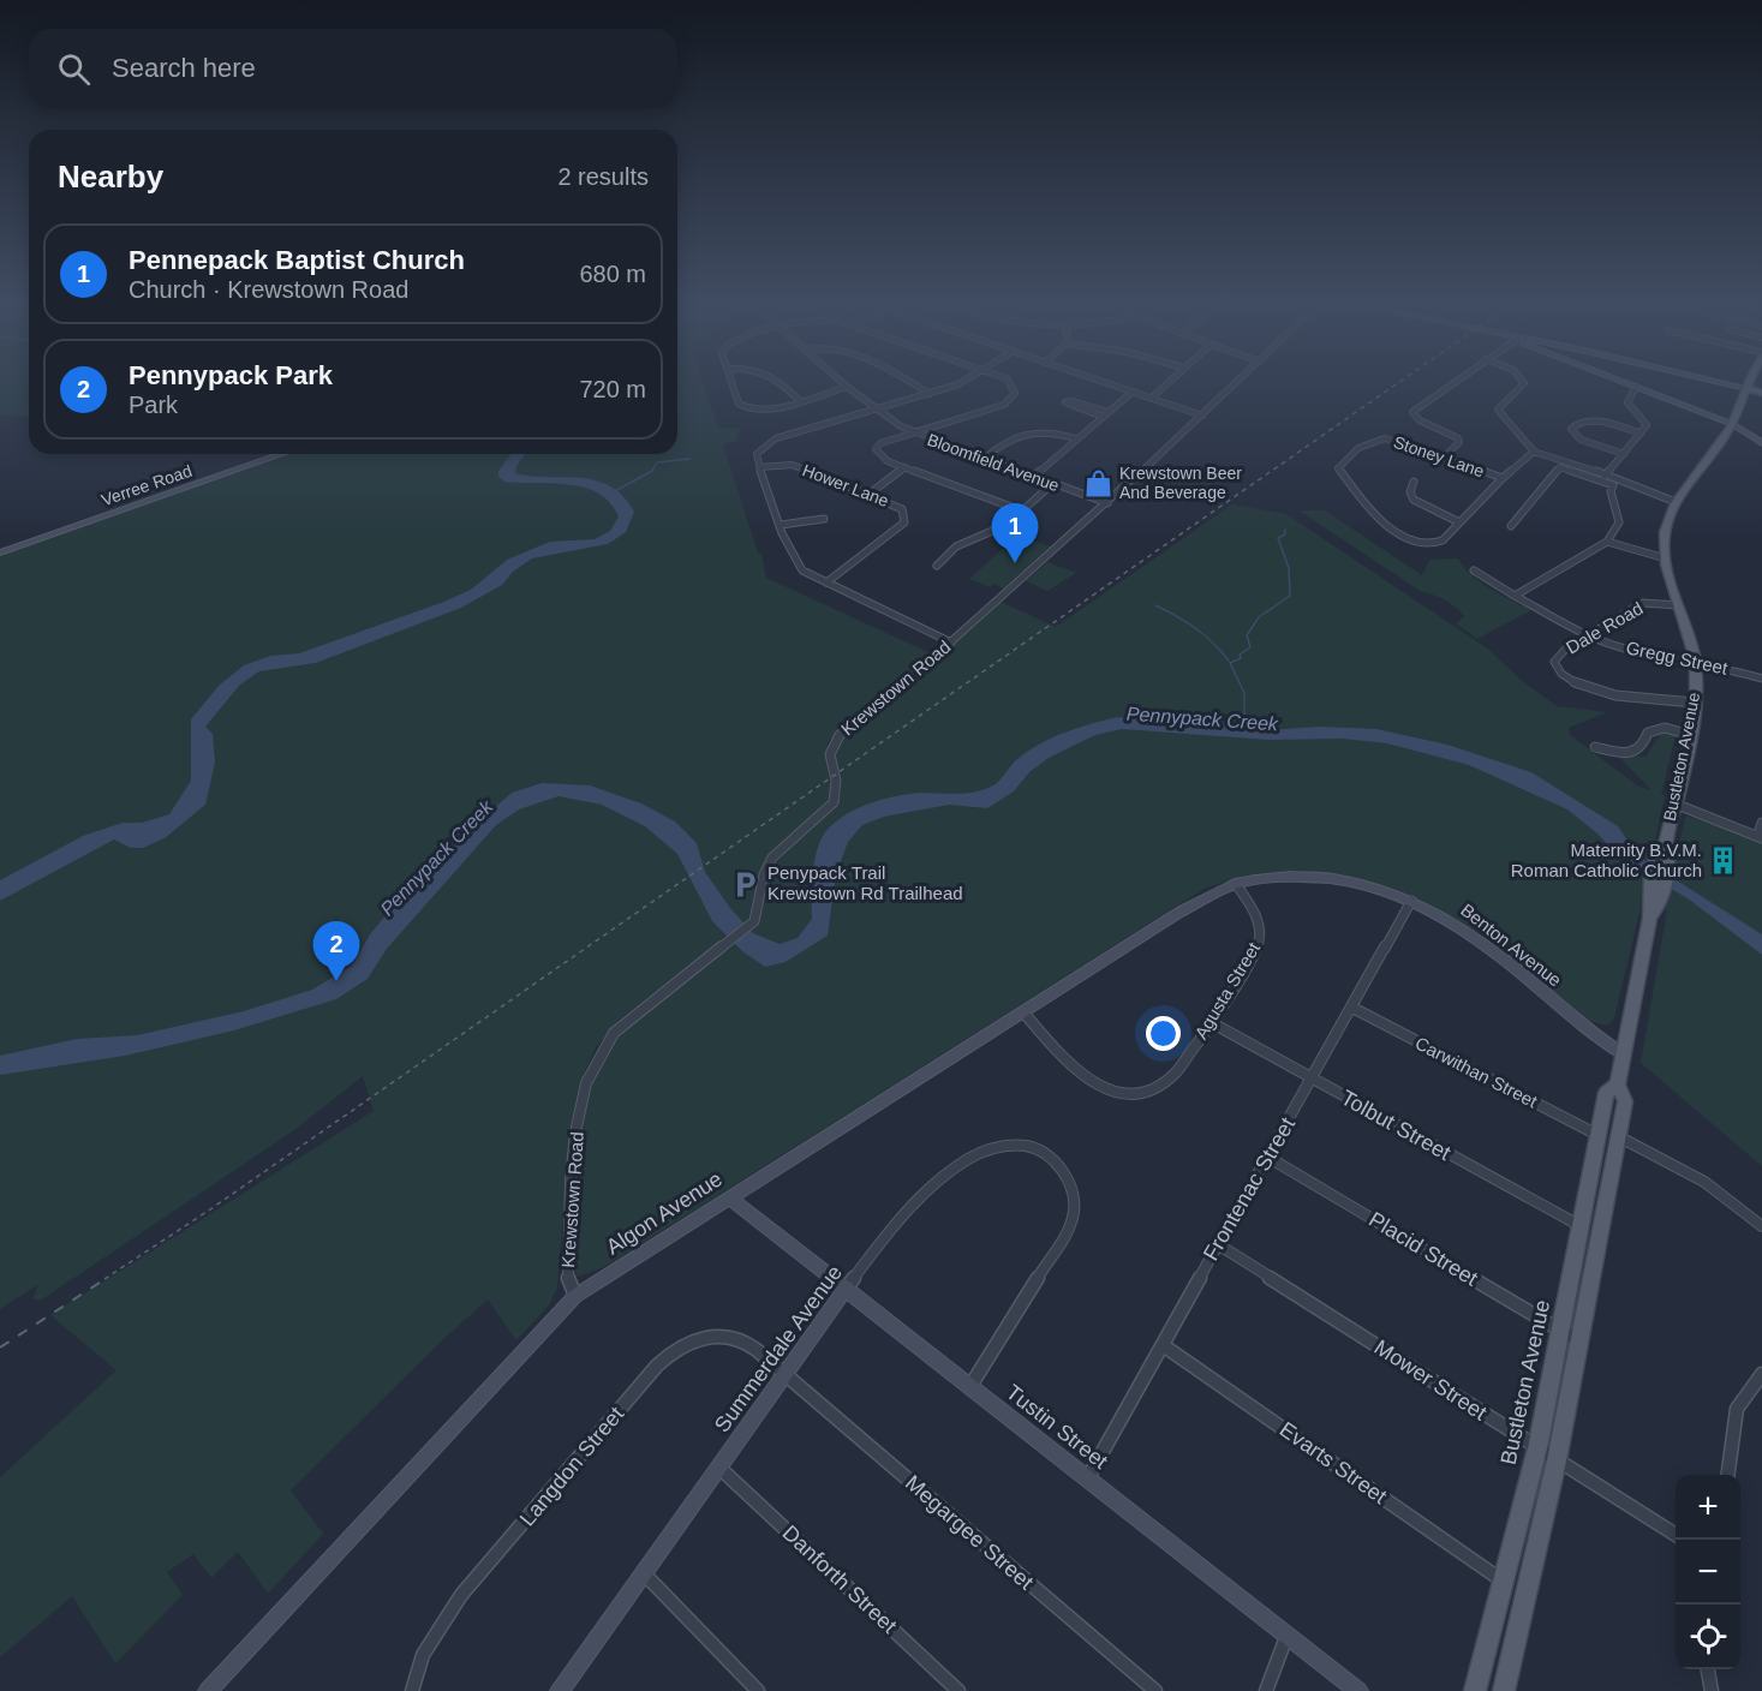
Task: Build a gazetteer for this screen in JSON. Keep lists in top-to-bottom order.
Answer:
{
  "streets": {
    "main road": ["Bustleton Avenue"],
    "street": [
      "Stoney Lane",
      "Bloomfield Avenue",
      "Verree Road",
      "Hower Lane",
      "Dale Road",
      "Gregg Street",
      "Krewstown Road",
      "Benton Avenue",
      "Agusta Street",
      "Carwithan Street",
      "Tolbut Street",
      "Frontenac Street",
      "Algon Avenue",
      "Placid Street",
      "Summerdale Avenue",
      "Mower Street",
      "Tustin Street",
      "Evarts Street",
      "Langdon Street",
      "Megargee Street",
      "Danforth Street"
    ]
  },
  "crossings": [
    ["Bloomfield Avenue", "Krewstown Road"],
    ["Dale Road", "Gregg Street"],
    ["Dale Road", "Bustleton Avenue"],
    ["Gregg Street", "Bustleton Avenue"],
    ["Krewstown Road", "Algon Avenue"],
    ["Bustleton Avenue", "Benton Avenue"],
    ["Bustleton Avenue", "Carwithan Street"],
    ["Bustleton Avenue", "Tolbut Street"],
    ["Bustleton Avenue", "Placid Street"],
    ["Bustleton Avenue", "Mower Street"],
    ["Bustleton Avenue", "Evarts Street"],
    ["Benton Avenue", "Agusta Street"],
    ["Benton Avenue", "Frontenac Street"],
    ["Benton Avenue", "Algon Avenue"],
    ["Agusta Street", "Tolbut Street"],
    ["Agusta Street", "Algon Avenue"],
    ["Carwithan Street", "Frontenac Street"],
    ["Tolbut Street", "Frontenac Street"],
    ["Frontenac Street", "Placid Street"],
    ["Frontenac Street", "Mower Street"],
    ["Frontenac Street", "Tustin Street"],
    ["Frontenac Street", "Evarts Street"],
    ["Algon Avenue", "Tustin Street"],
    ["Summerdale Avenue", "Tustin Street"],
    ["Summerdale Avenue", "Langdon Street"],
    ["Summerdale Avenue", "Megargee Street"],
    ["Summerdale Avenue", "Danforth Street"],
    ["Langdon Street", "Megargee Street"]
  ],
  "water": ["Pennypack Creek"],
  "places": {
    "shop": ["Krewstown Beer And Beverage"],
    "building": ["Maternity B.V.M. Roman Catholic Church"],
    "parking": ["Penypack Trail Krewstown Rd Trailhead"]
  },
  "page": {
    "search": "Search here",
    "heading": ["Nearby", "2 results"],
    "list": [
      {
        "mark": "1",
        "name": "Pennepack Baptist Church",
        "note": "Church · Krewstown Road",
        "value": "680 m"
      },
      {
        "mark": "2",
        "name": "Pennypack Park",
        "note": "Park",
        "value": "720 m"
      }
    ],
    "pins": ["1", "2"],
    "map_buttons": ["+", "−"]
  }
}
